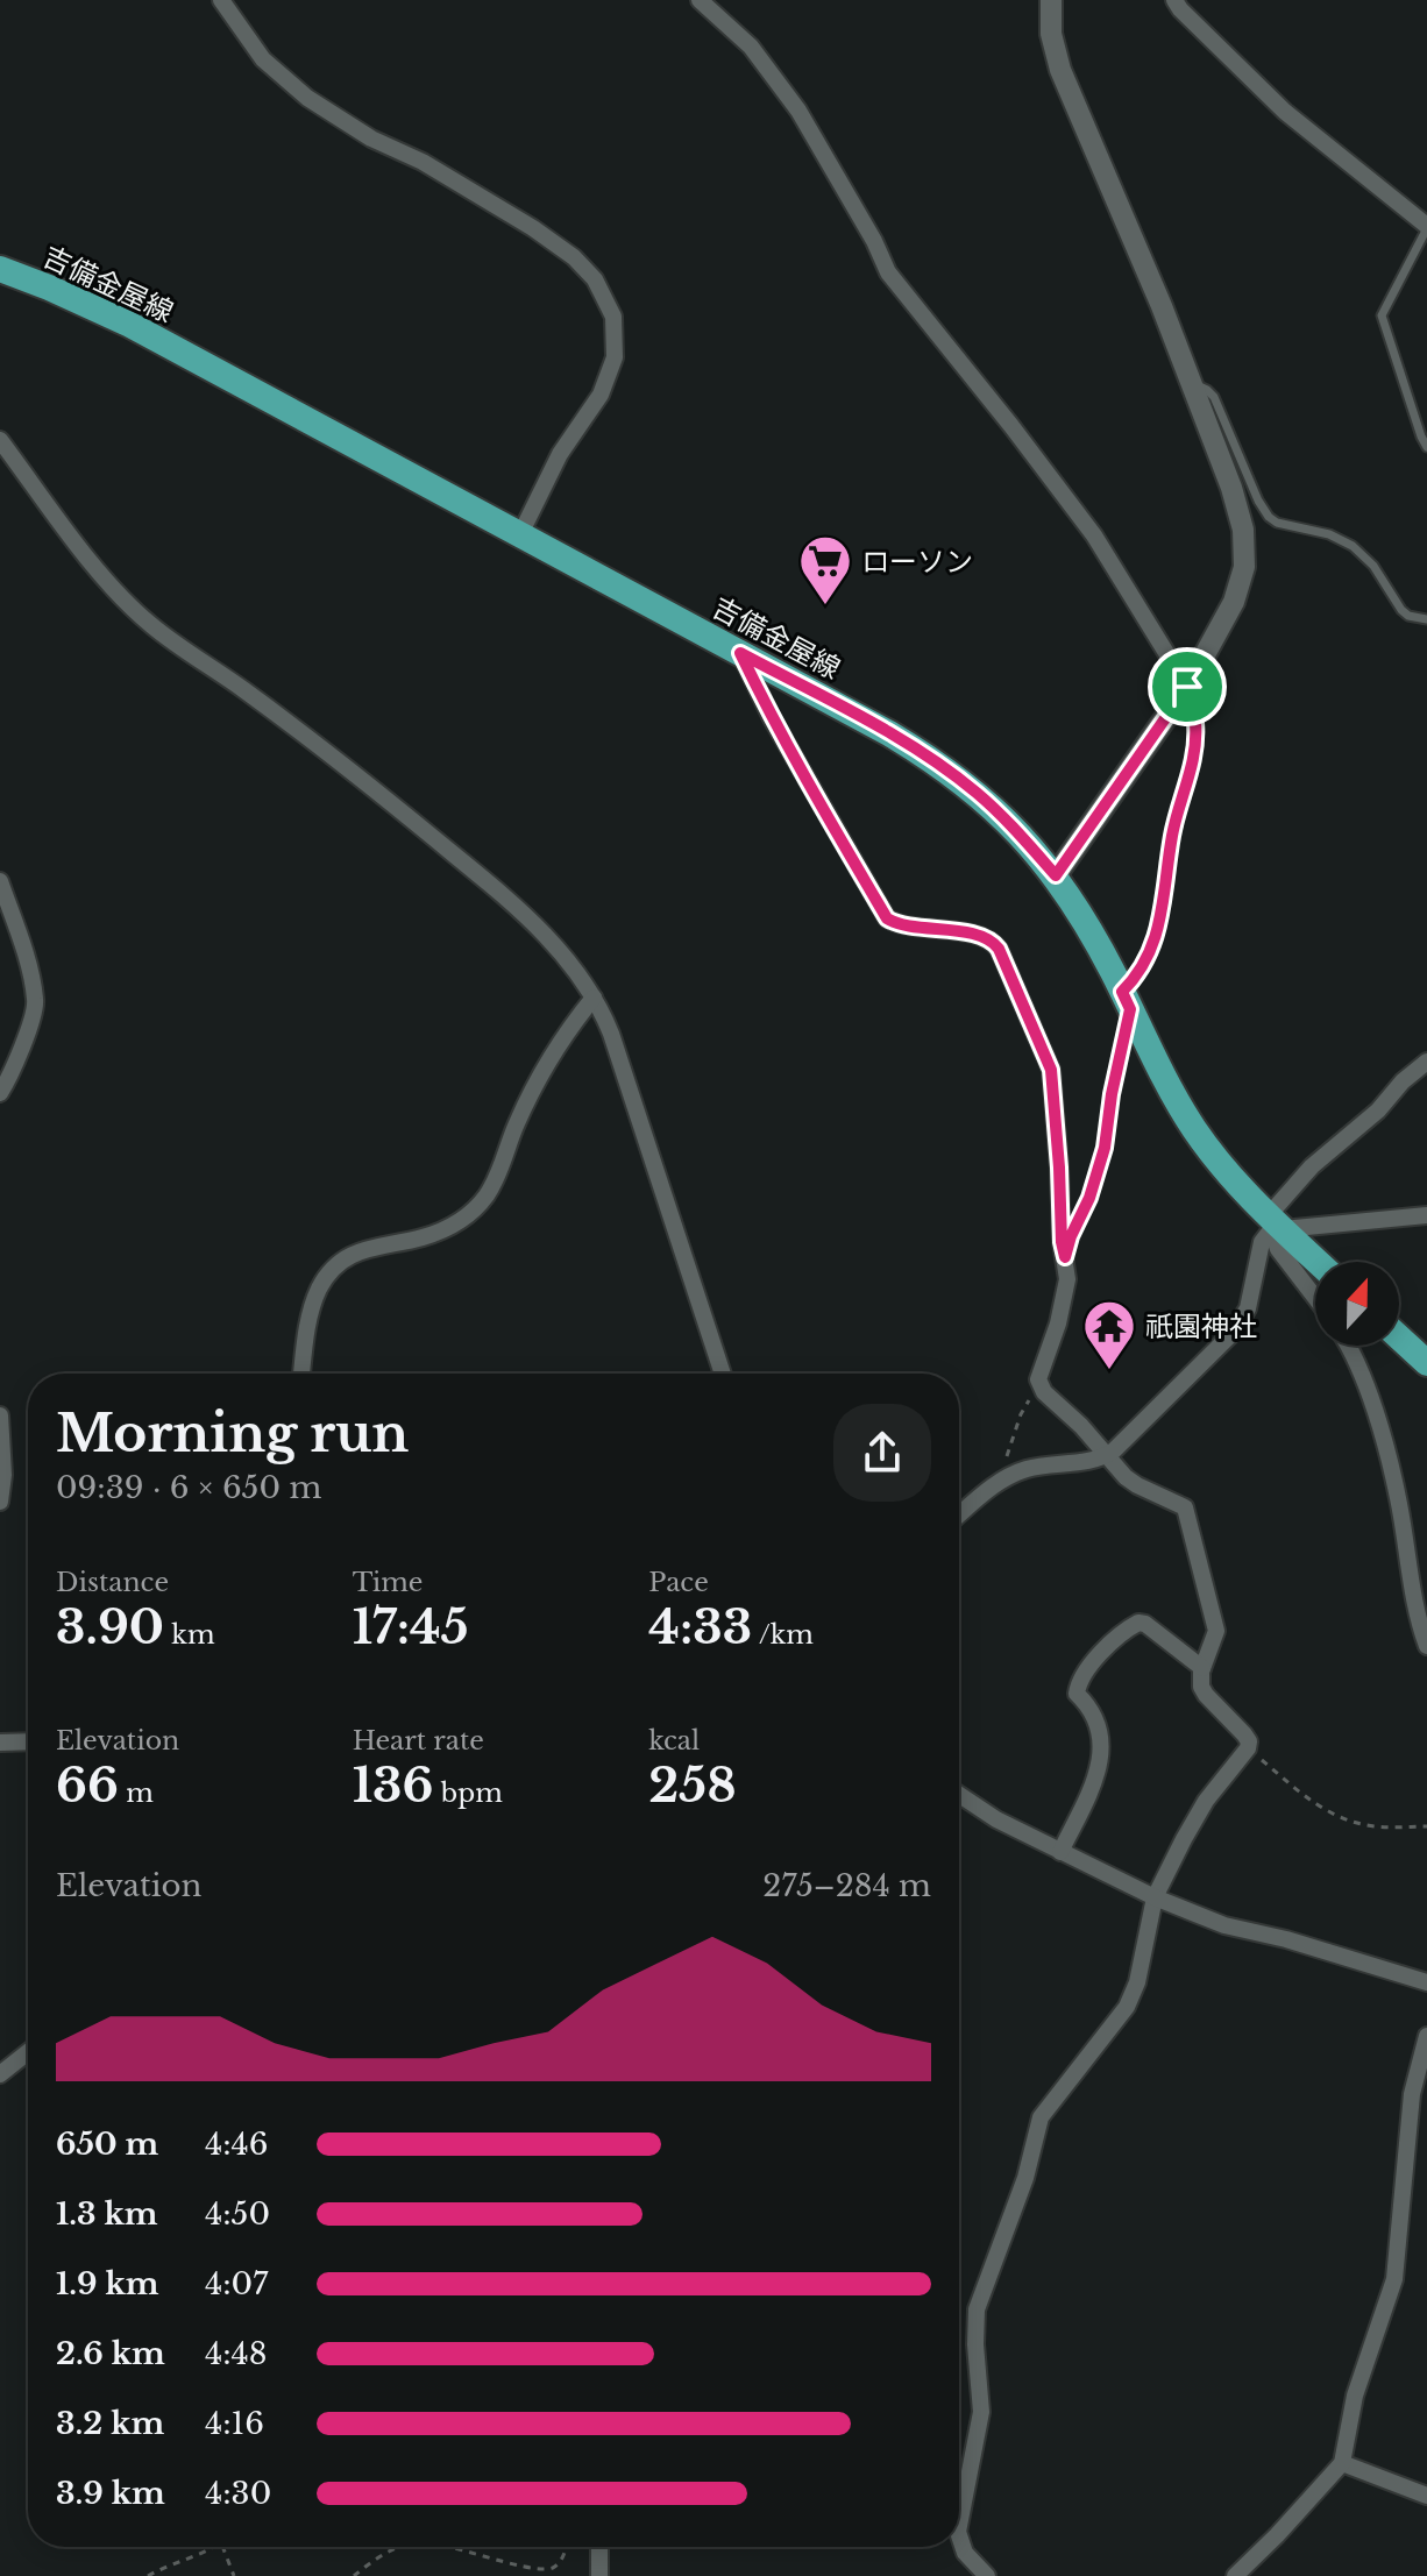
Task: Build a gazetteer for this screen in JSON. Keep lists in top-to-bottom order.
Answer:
{
  "streets": {
    "main road": ["吉備金屋線"]
  },
  "places": {
    "supermarket": ["ローソン"],
    "temple": ["祇園神社"]
  },
  "north": "top",
  "page": {
    "heading": ["Morning run", "09:39 · 6 × 650 m"],
    "stats": [
      ["Distance", "3.90 km"],
      ["Time", "17:45"],
      ["Pace", "4:33 /km"],
      ["Elevation", "66 m"],
      ["Heart rate", "136 bpm"],
      ["kcal", "258"]
    ],
    "chart": ["Elevation", "275–284 m"],
    "list": [
      {
        "name": "650 m",
        "note": "4:46"
      },
      {
        "name": "1.3 km",
        "note": "4:50"
      },
      {
        "name": "1.9 km",
        "note": "4:07"
      },
      {
        "name": "2.6 km",
        "note": "4:48"
      },
      {
        "name": "3.2 km",
        "note": "4:16"
      },
      {
        "name": "3.9 km",
        "note": "4:30"
      }
    ]
  }
}
